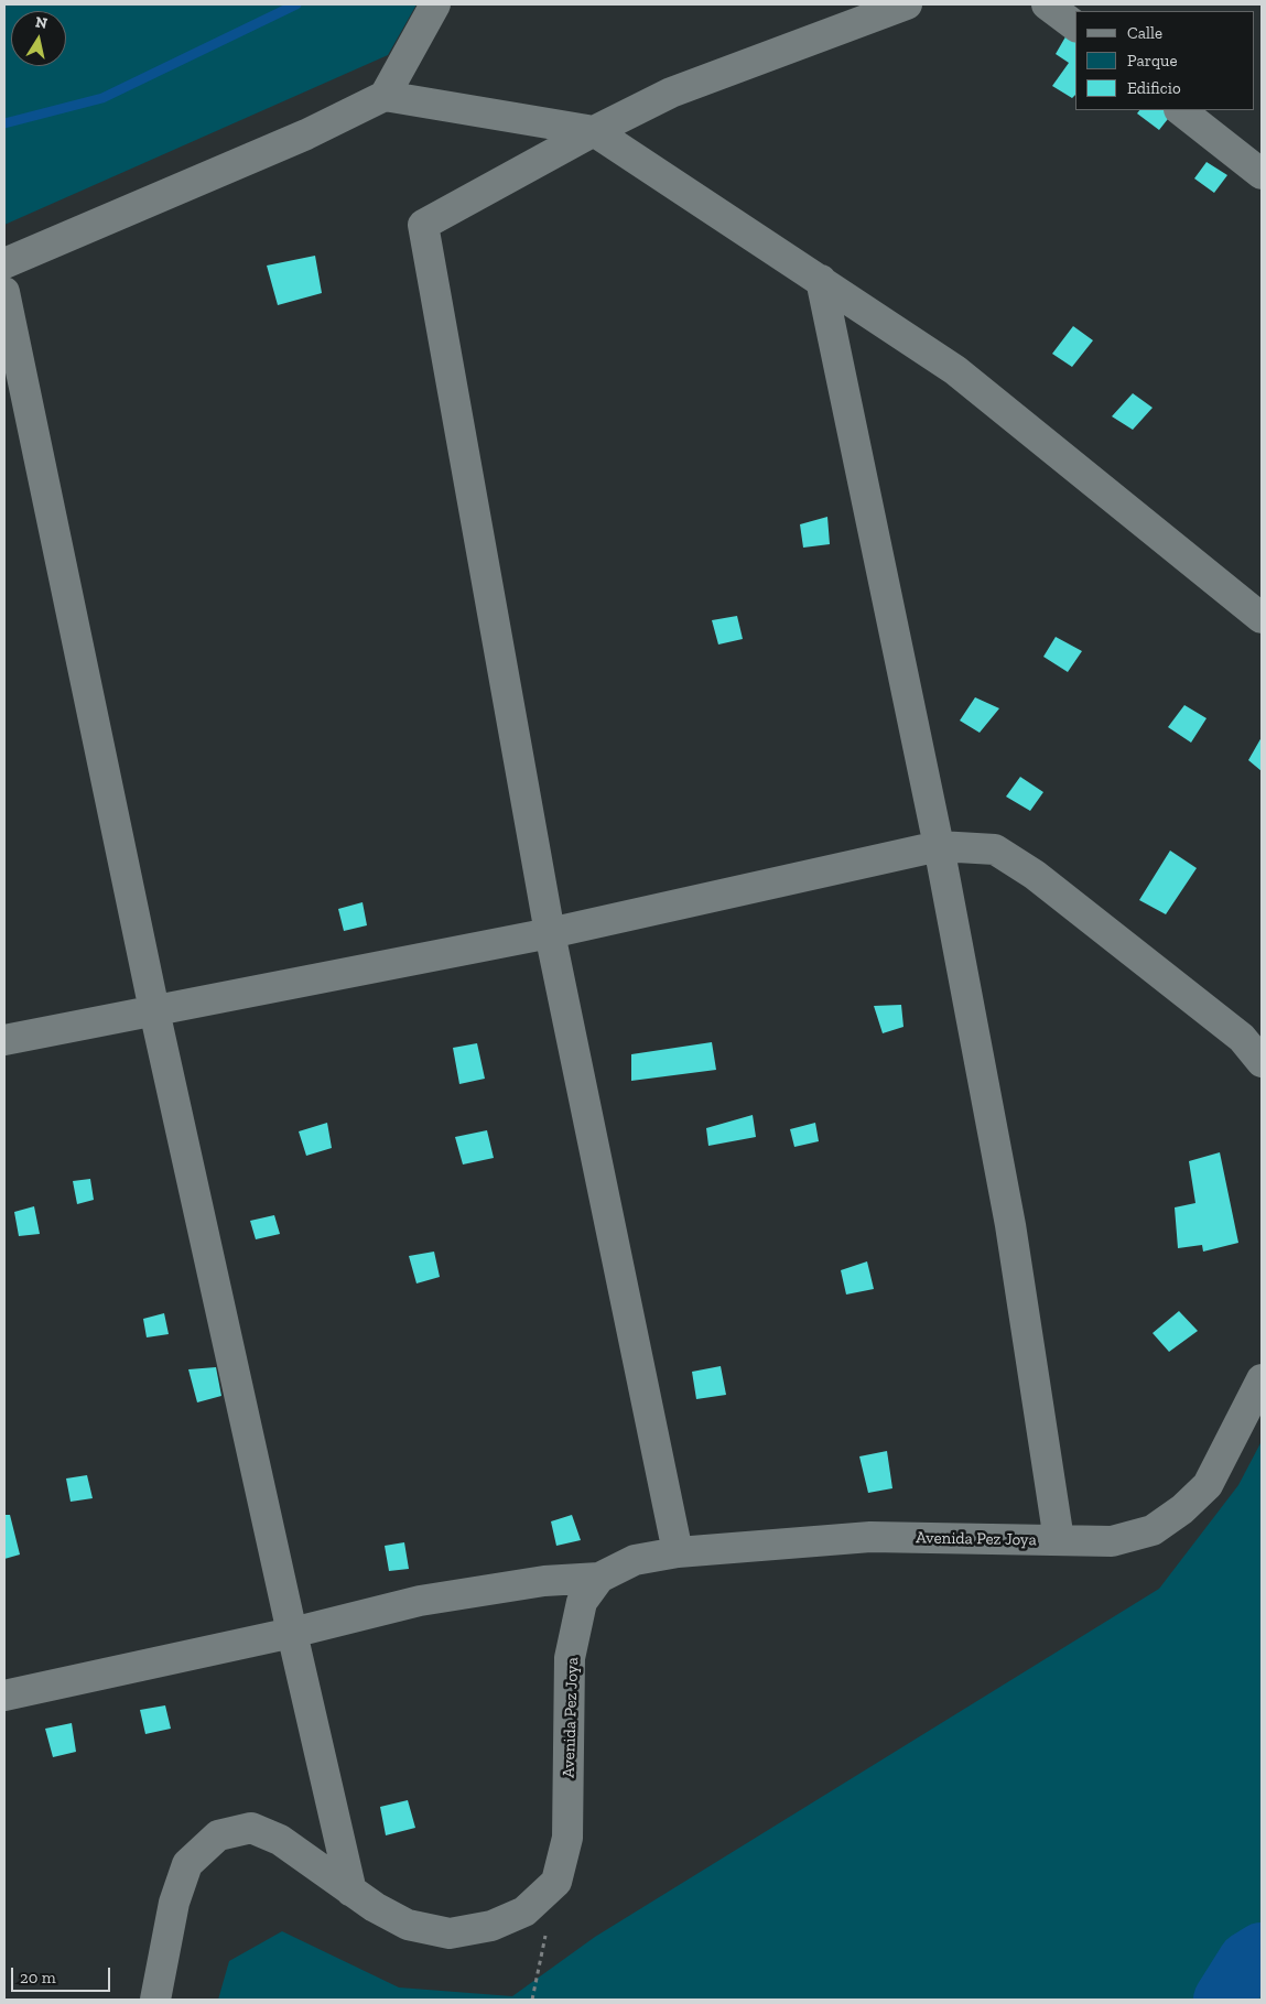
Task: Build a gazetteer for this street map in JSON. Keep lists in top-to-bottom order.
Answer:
{
  "streets": {
    "street": ["Avenida Pez Joya"]
  },
  "legend": ["Calle", "Parque", "Edificio"],
  "scale_bar": "20 m",
  "north": "top"
}
